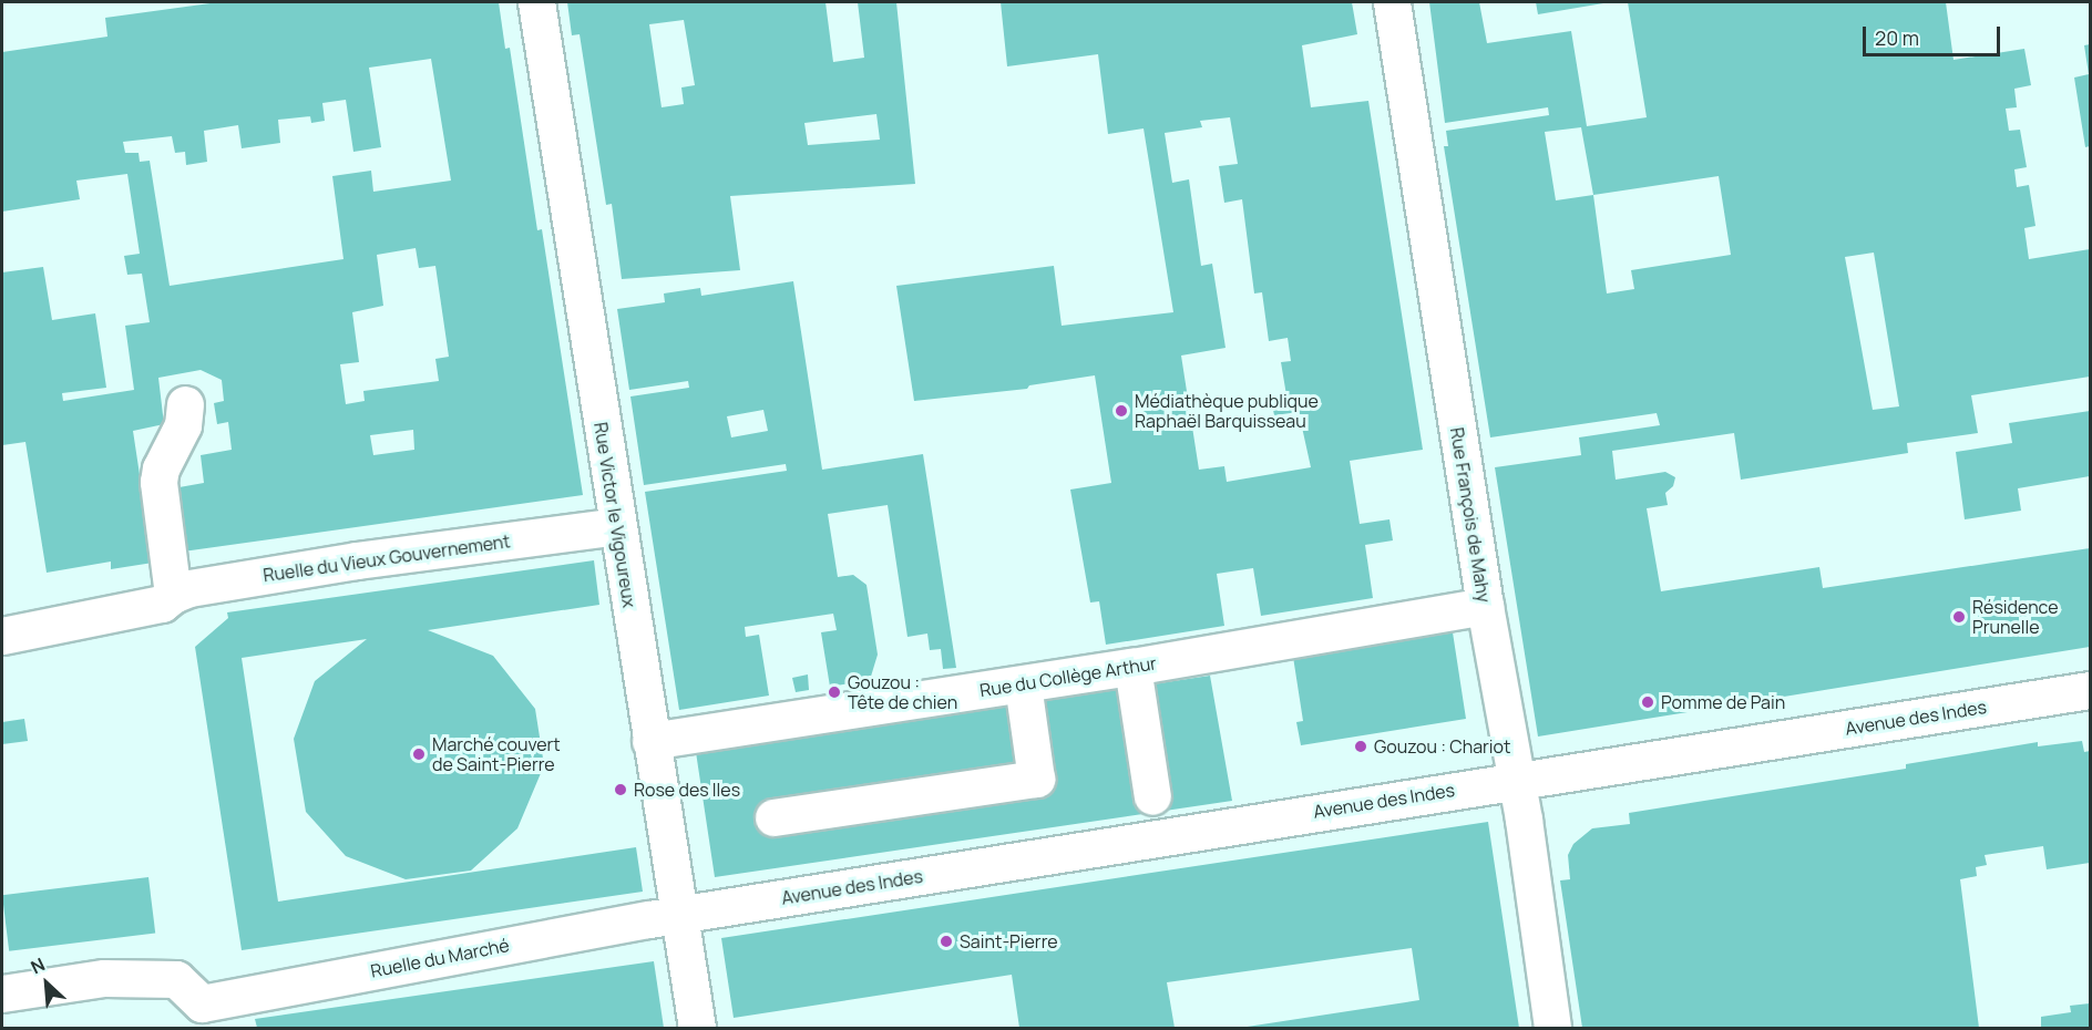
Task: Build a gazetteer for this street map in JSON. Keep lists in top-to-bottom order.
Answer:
{
  "streets": {
    "street": [
      "Rue Victor le Vigoureux",
      "Rue François de Mahy",
      "Ruelle du Vieux Gouvernement",
      "Rue du Collège Arthur",
      "Avenue des Indes",
      "Ruelle du Marché"
    ]
  },
  "crossings": [
    ["Rue Victor le Vigoureux", "Ruelle du Vieux Gouvernement"],
    ["Rue Victor le Vigoureux", "Rue du Collège Arthur"],
    ["Rue Victor le Vigoureux", "Avenue des Indes"],
    ["Rue Victor le Vigoureux", "Ruelle du Marché"],
    ["Rue François de Mahy", "Rue du Collège Arthur"],
    ["Rue François de Mahy", "Avenue des Indes"],
    ["Avenue des Indes", "Ruelle du Marché"]
  ],
  "places": [
    "Médiathèque publique Raphaël Barquisseau",
    "Résidence Prunelle",
    "Gouzou : Tête de chien",
    "Pomme de Pain",
    "Gouzou : Chariot",
    "Marché couvert de Saint-Pierre",
    "Rose des Iles",
    "Saint-Pierre"
  ],
  "scale_bar": "20 m",
  "north": "top left"
}
